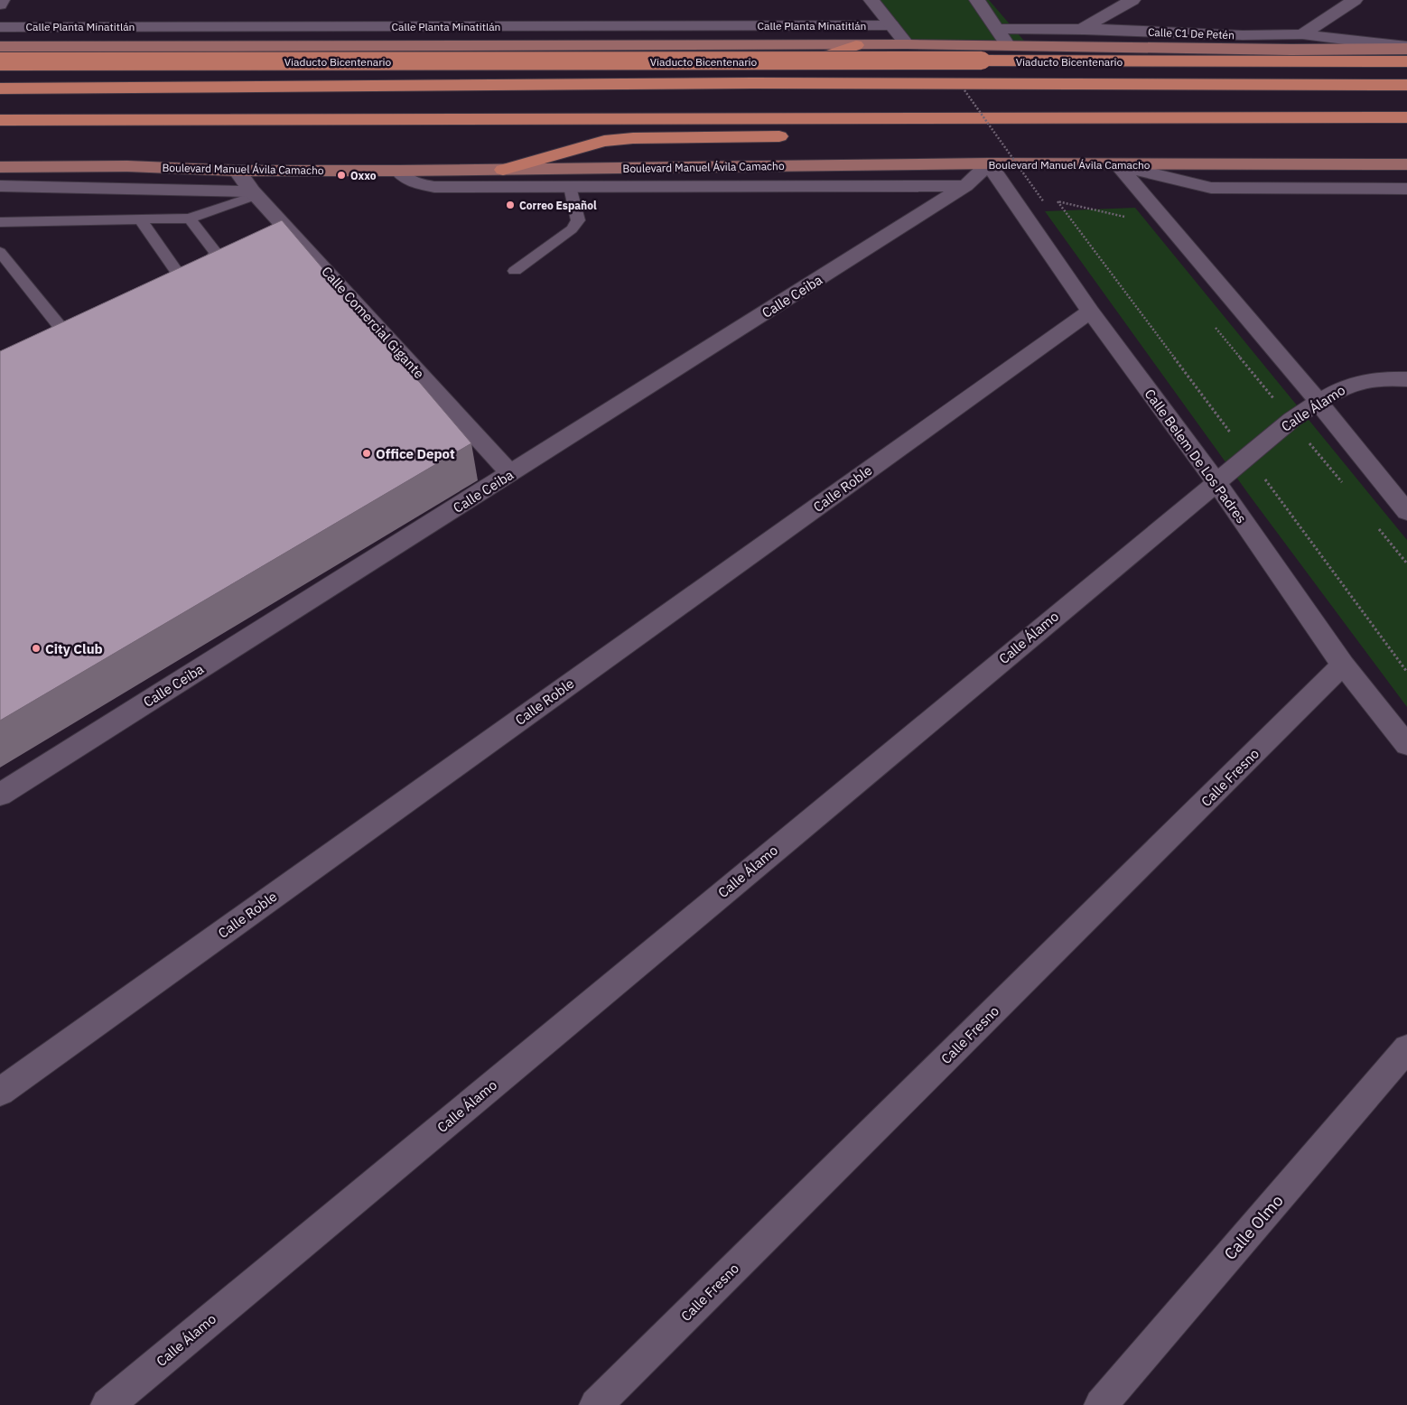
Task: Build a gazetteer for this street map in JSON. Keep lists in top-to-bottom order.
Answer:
{
  "streets": {
    "highway": ["Viaducto Bicentenario"],
    "main road": ["Boulevard Manuel Ávila Camacho"],
    "street": [
      "Calle Planta Minatitlán",
      "Calle C1 De Petén",
      "Calle Ceiba",
      "Calle Comercial Gigante",
      "Calle Álamo",
      "Calle Belem De Los Padres",
      "Calle Roble",
      "Calle Fresno",
      "Calle Olmo"
    ]
  },
  "crossings": [
    ["Boulevard Manuel Ávila Camacho", "Calle Ceiba"],
    ["Boulevard Manuel Ávila Camacho", "Calle Comercial Gigante"],
    ["Boulevard Manuel Ávila Camacho", "Calle Belem De Los Padres"],
    ["Calle Ceiba", "Calle Comercial Gigante"],
    ["Calle Ceiba", "Calle Belem De Los Padres"],
    ["Calle Álamo", "Calle Belem De Los Padres"],
    ["Calle Belem De Los Padres", "Calle Roble"],
    ["Calle Belem De Los Padres", "Calle Fresno"]
  ],
  "places": [
    "Oxxo",
    "Correo Español",
    "Office Depot",
    "City Club"
  ]
}
